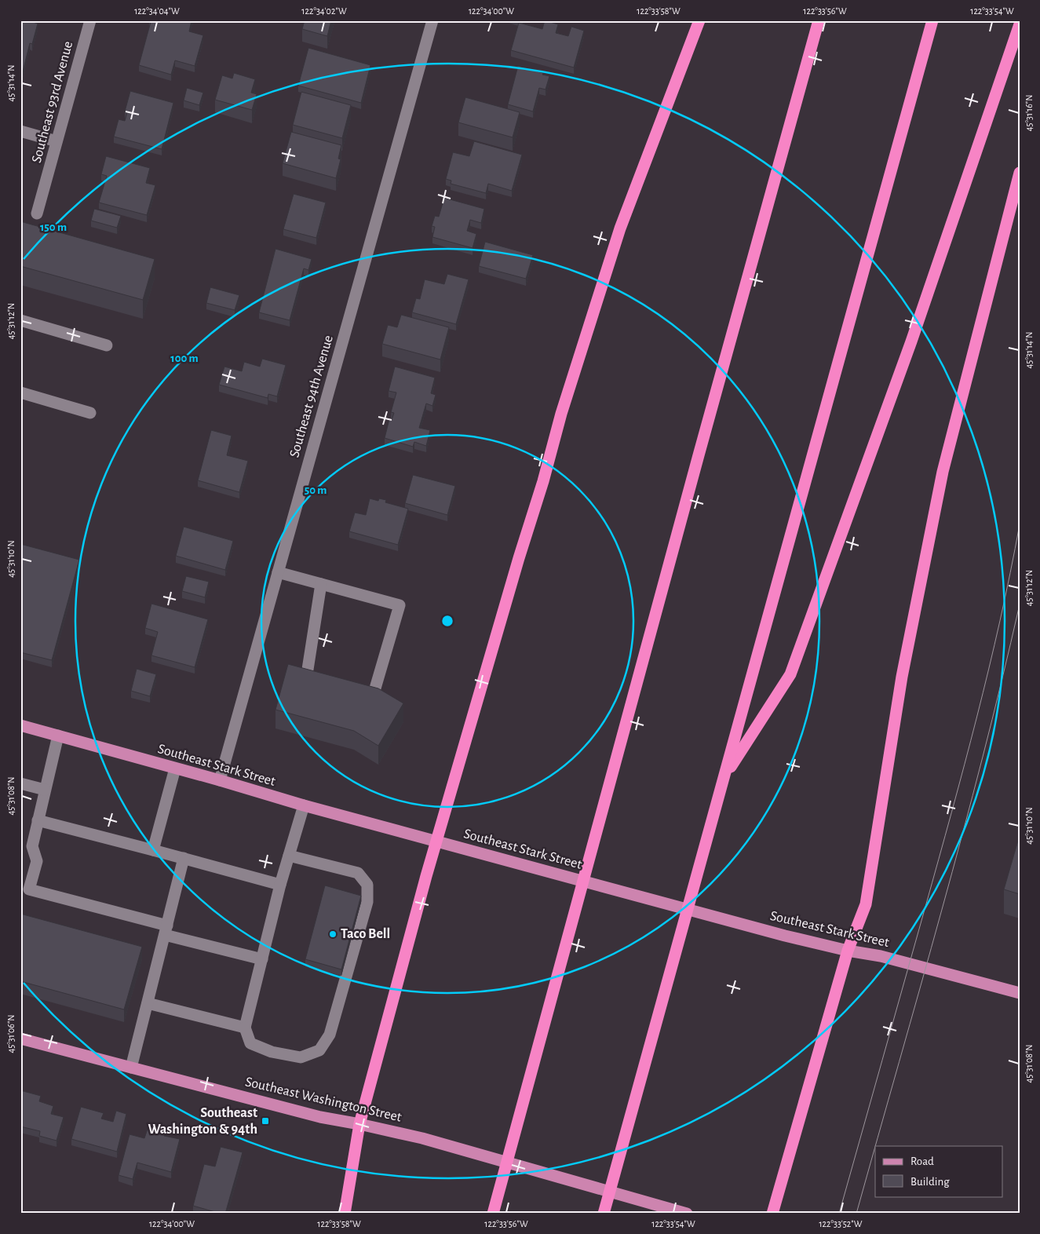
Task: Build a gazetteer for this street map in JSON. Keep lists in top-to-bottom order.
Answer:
{
  "streets": {
    "main road": ["Southeast Stark Street", "Southeast Washington Street"],
    "street": ["Southeast 93rd Avenue", "Southeast 94th Avenue"]
  },
  "crossings": [
    ["Southeast 94th Avenue", "Southeast Stark Street"]
  ],
  "places": {
    "other": ["Taco Bell"],
    "transit": ["Southeast Washington & 94th"]
  },
  "legend": ["Road", "Building"],
  "coordinates": [
    "122°34'04\"W",
    "122°34'02\"W",
    "122°34'00\"W",
    "122°33'58\"W",
    "122°33'56\"W",
    "122°33'54\"W",
    "45°31'14\"N",
    "45°31'16\"N",
    "45°31'12\"N",
    "45°31'10\"N",
    "45°31'08\"N",
    "45°31'06\"N",
    "122°33'52\"W"
  ],
  "rings": ["150 m", "100 m", "50 m"]
}
